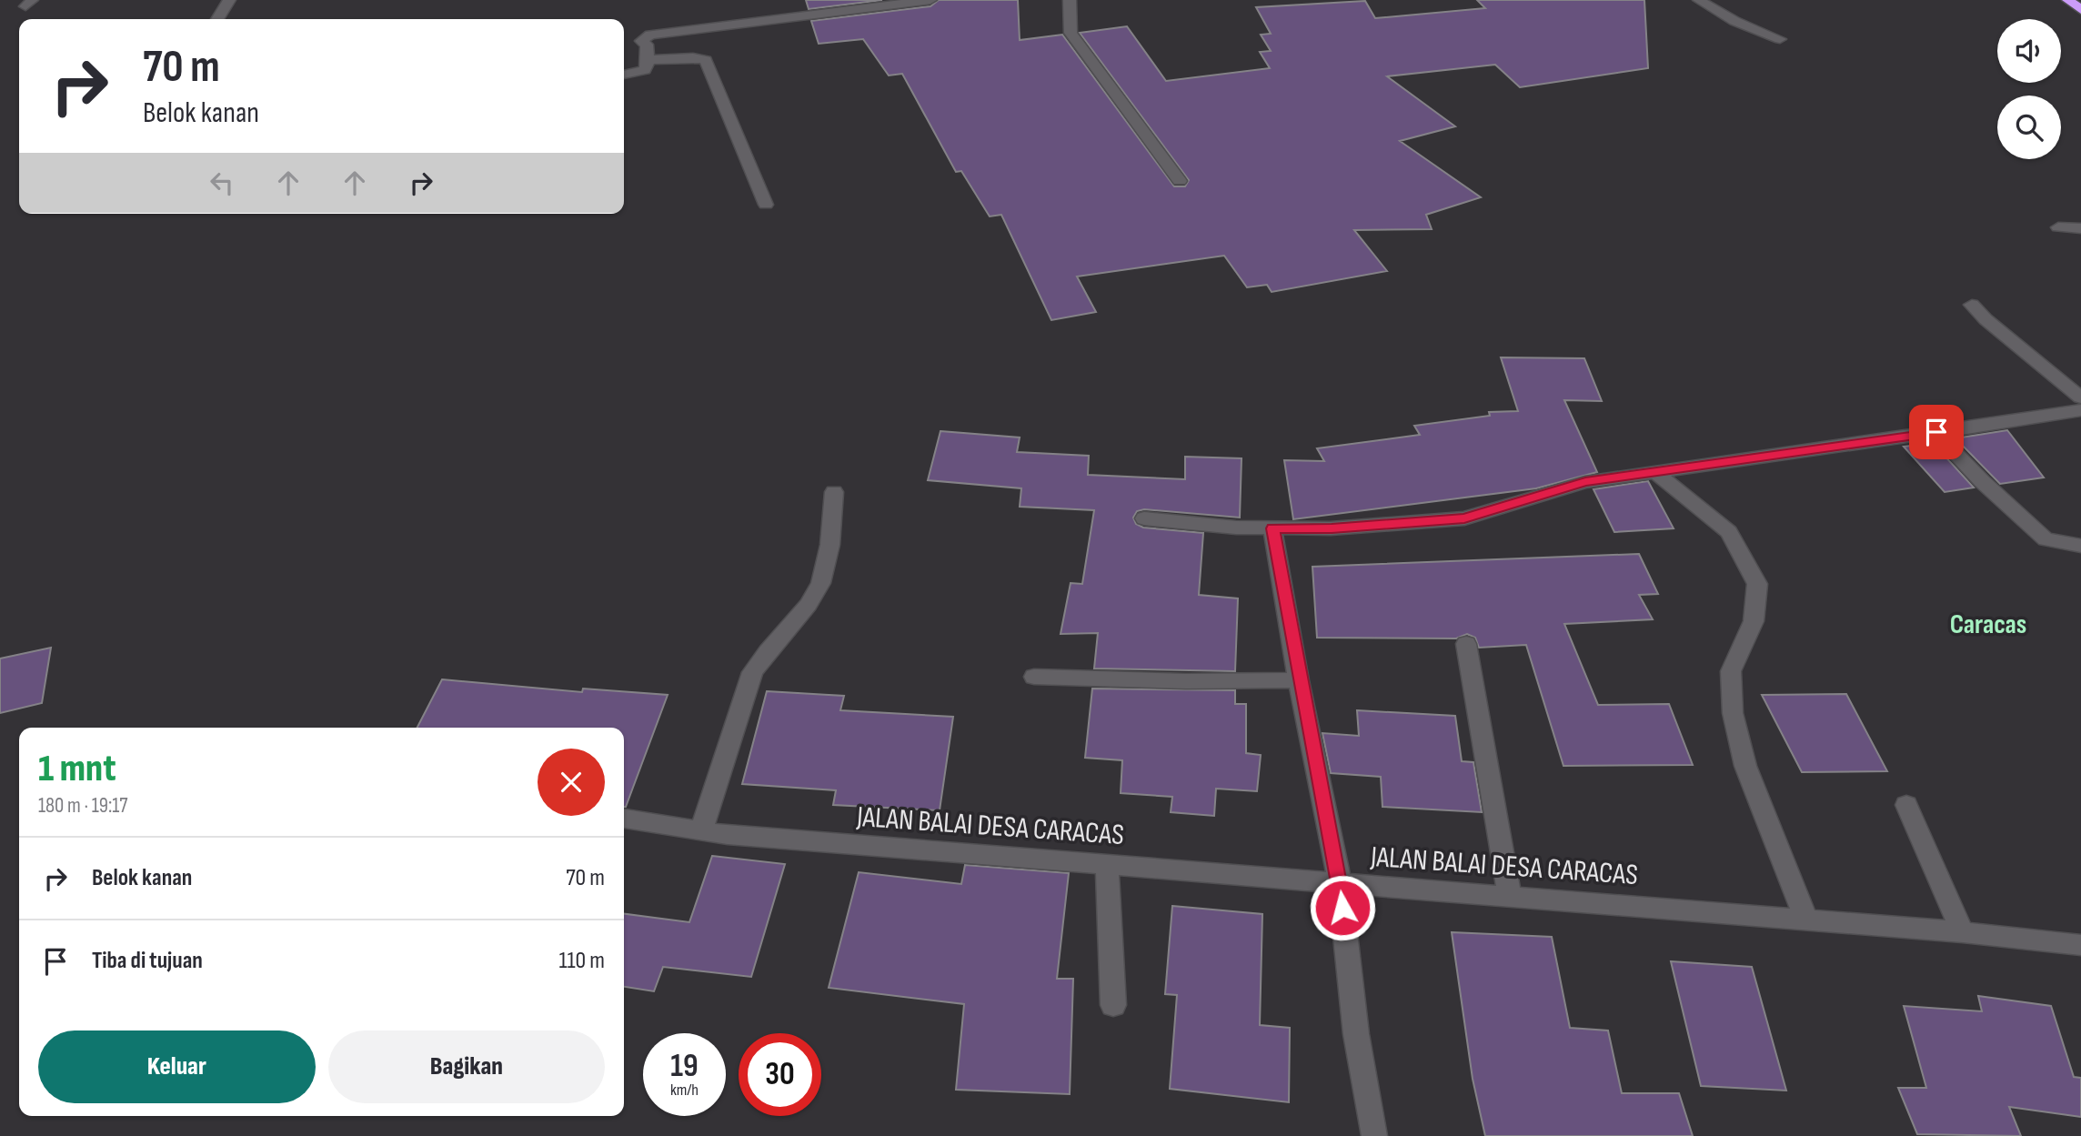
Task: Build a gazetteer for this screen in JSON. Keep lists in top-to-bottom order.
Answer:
{
  "streets": {
    "street": ["JALAN BALAI DESA CARACAS"]
  },
  "districts": ["Caracas"],
  "page": {
    "turn": ["70 m", "Belok kanan"],
    "heading": ["1 mnt", "180 m · 19:17"],
    "list": [
      {
        "name": "Belok kanan",
        "value": "70 m"
      },
      {
        "name": "Tiba di tujuan",
        "value": "110 m"
      }
    ],
    "buttons": ["Keluar", "Bagikan"],
    "speed": "19 km/h",
    "limit": "30"
  }
}
